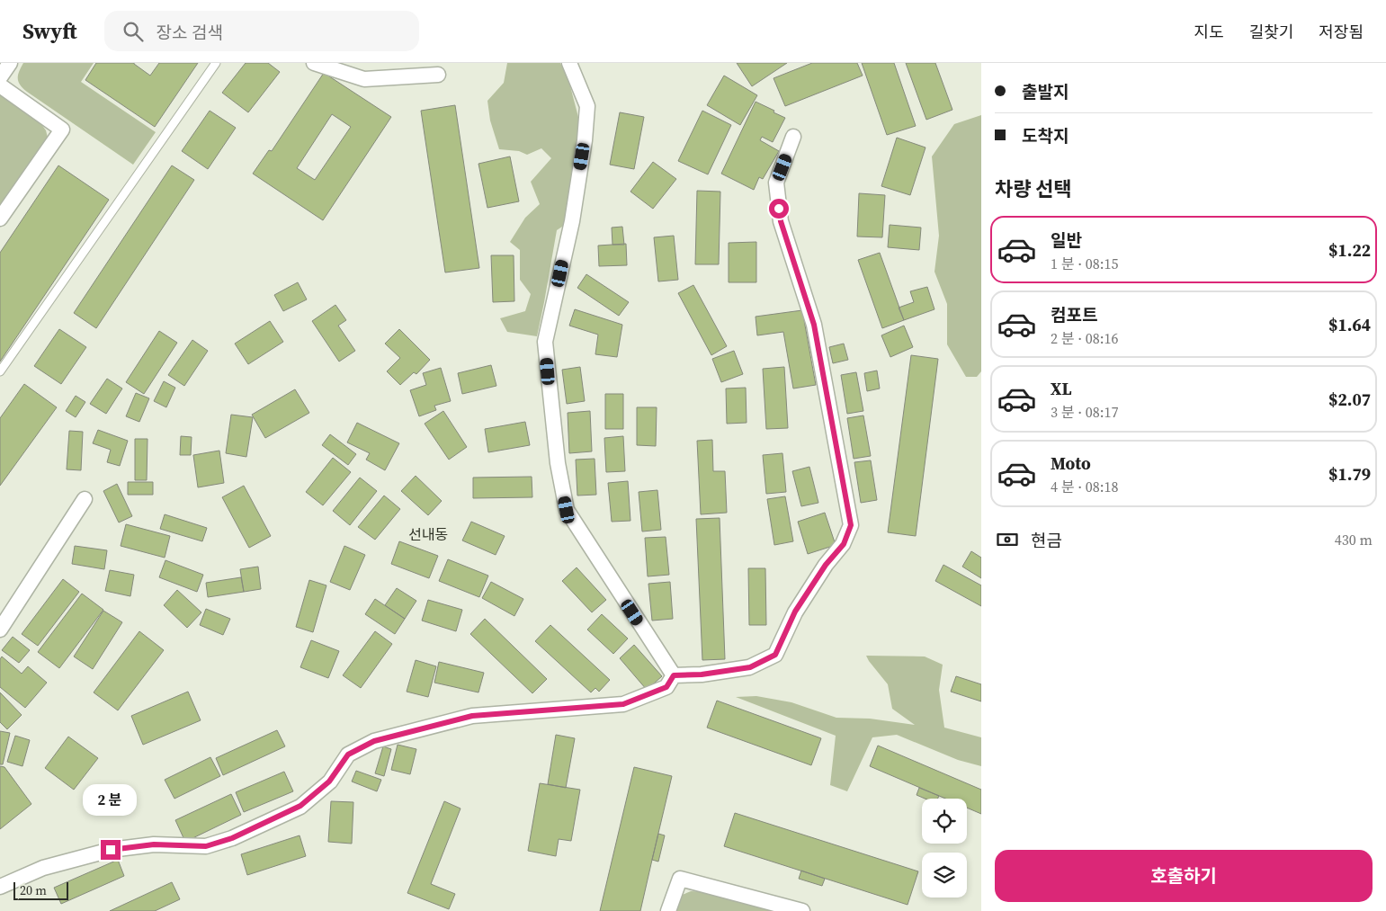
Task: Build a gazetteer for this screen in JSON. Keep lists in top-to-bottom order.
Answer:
{
  "districts": ["선내동"],
  "scale_bar": "20 m",
  "page": {
    "header": "Swyft",
    "search": "장소 검색",
    "nav": ["지도", "길찾기", "저장됨"],
    "banner": ["출발지", "도착지"],
    "heading": "차량 선택",
    "list": [
      {
        "name": "일반",
        "note": "1 분 · 08:15",
        "value": "$1.22"
      },
      {
        "name": "컴포트",
        "note": "2 분 · 08:16",
        "value": "$1.64"
      },
      {
        "name": "XL",
        "note": "3 분 · 08:17",
        "value": "$2.07"
      },
      {
        "name": "Moto",
        "note": "4 분 · 08:18",
        "value": "$1.79"
      }
    ],
    "pay": ["현금", "430 m"],
    "bubble": "2 분",
    "buttons": "호출하기",
    "scale": "20 m"
  }
}
